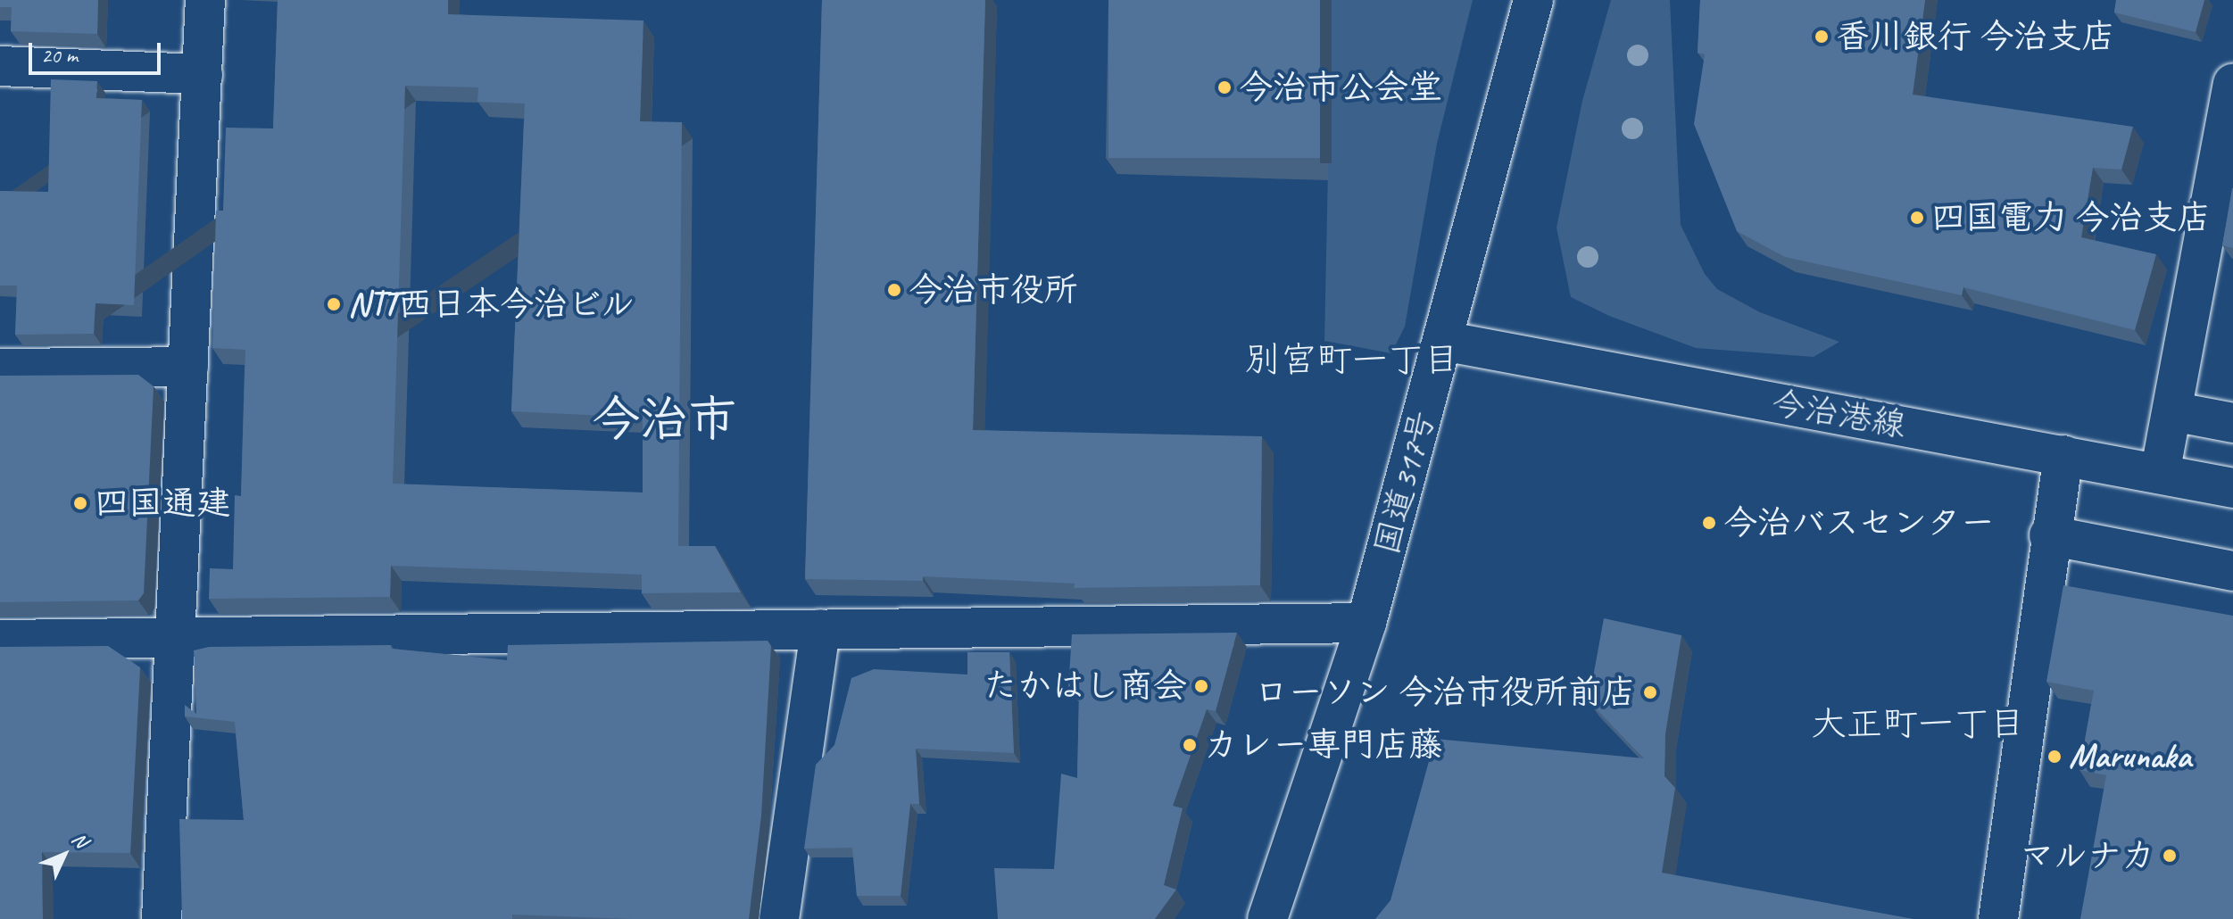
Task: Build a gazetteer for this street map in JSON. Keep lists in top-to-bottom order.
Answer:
{
  "streets": {
    "main road": ["今治港線", "国道317号"]
  },
  "crossings": [
    ["今治港線", "国道317号"]
  ],
  "districts": ["別宮町一丁目", "今治市", "大正町一丁目"],
  "places": [
    "香川銀行 今治支店",
    "今治市公会堂",
    "四国電力 今治支店",
    "今治市役所",
    "NTT西日本今治ビル",
    "四国通建",
    "今治バスセンター",
    "たかはし商会",
    "ローソン 今治市役所前店",
    "カレー専門店藤",
    "Marunaka",
    "マルナカ"
  ],
  "scale_bar": "20 m",
  "north": "top right"
}
